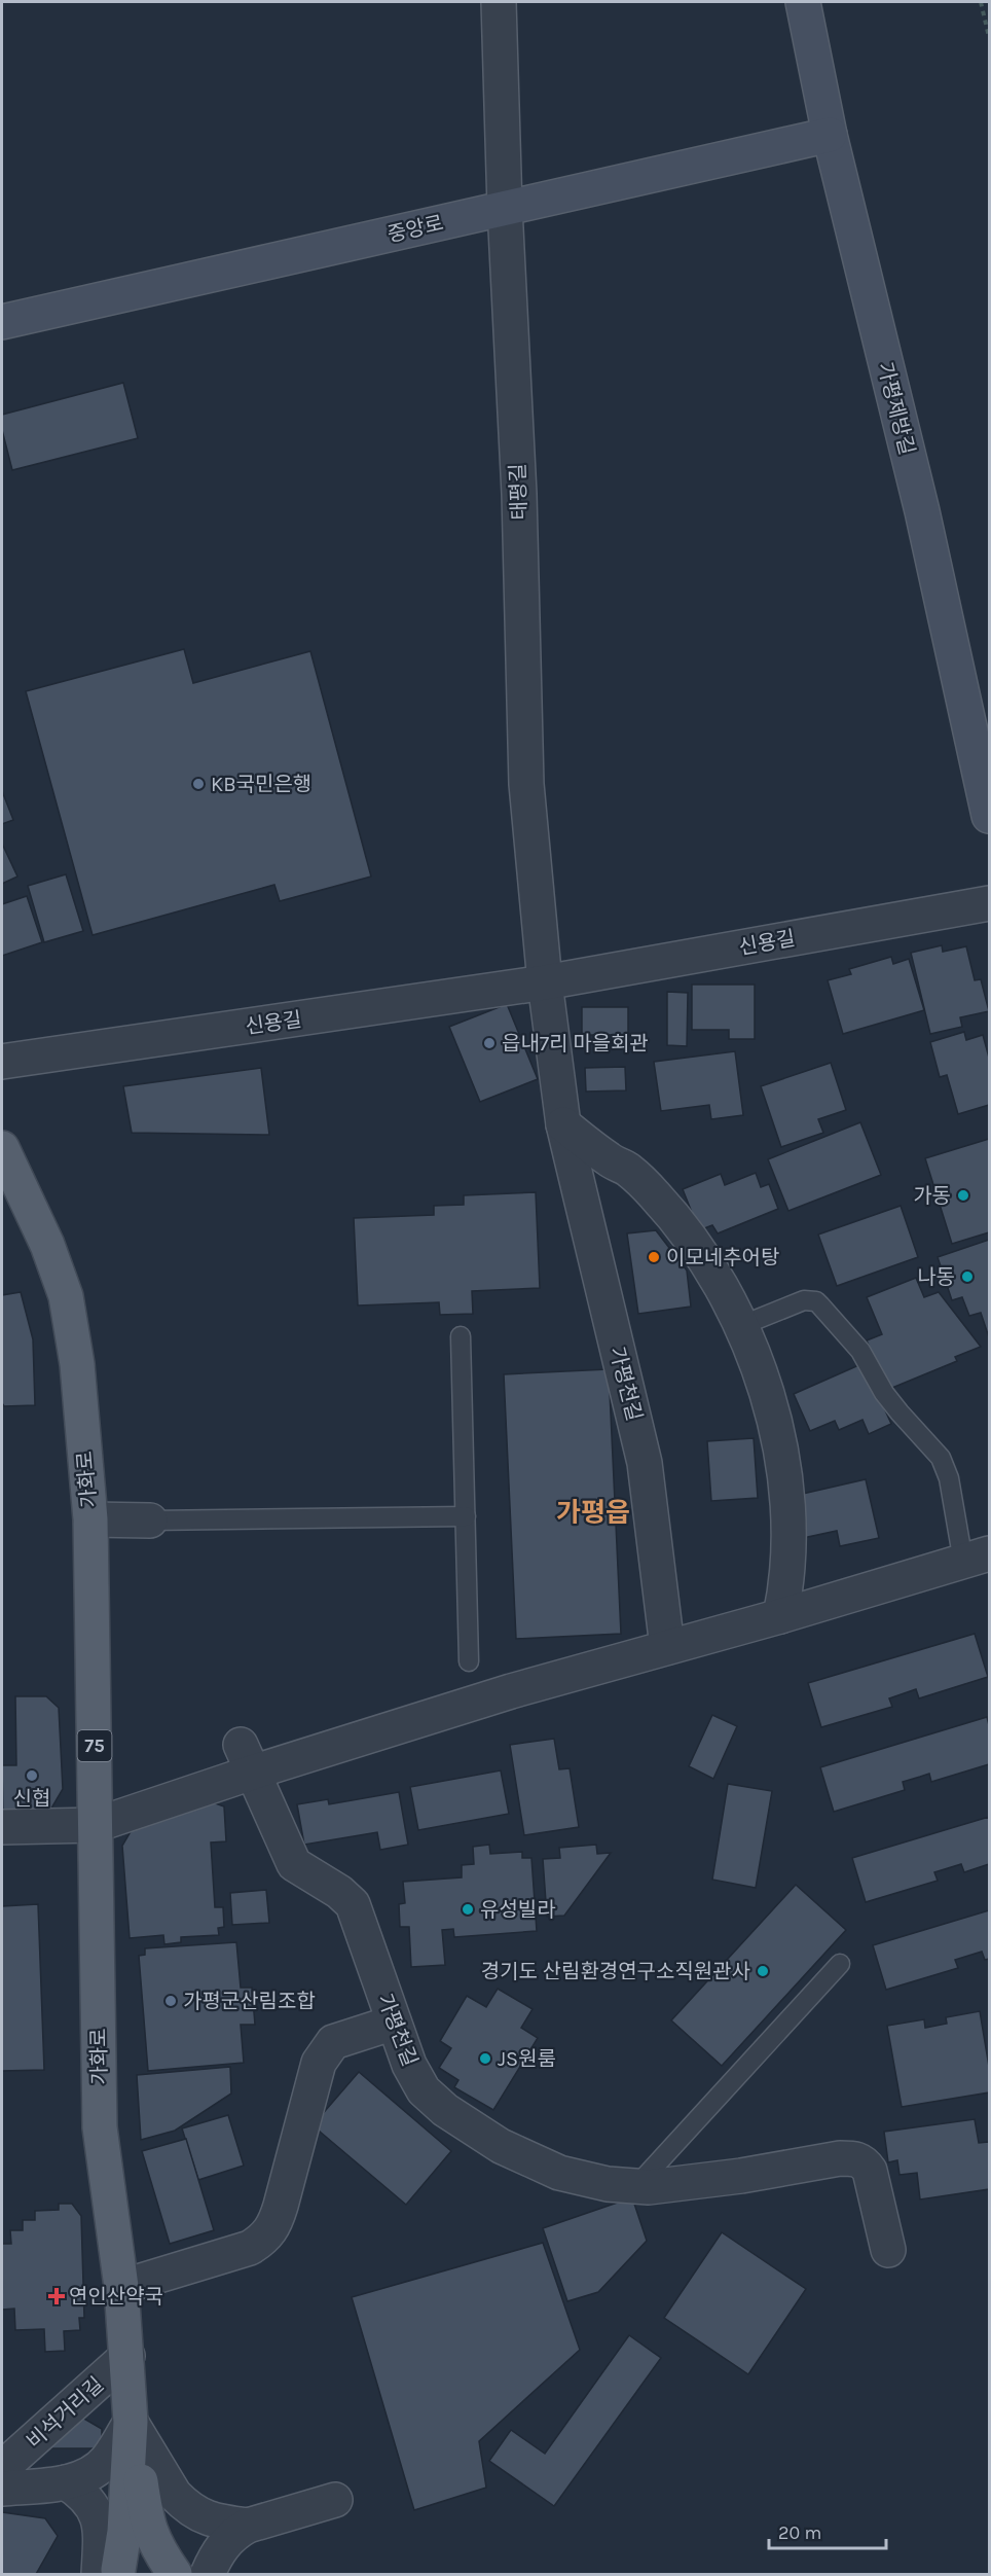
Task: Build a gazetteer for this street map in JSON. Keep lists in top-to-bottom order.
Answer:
{
  "streets": {
    "main road": ["가화로", "75"],
    "street": [
      "중앙로",
      "가평제방길",
      "태평길",
      "신용길",
      "가평천길",
      "비석거리길"
    ]
  },
  "crossings": [
    ["중앙로", "가평제방길"],
    ["중앙로", "태평길"],
    ["태평길", "신용길"],
    ["가화로", "비석거리길"]
  ],
  "districts": ["가평읍"],
  "places": {
    "other": [
      "KB국민은행",
      "읍내7리 마을회관",
      "가동",
      "이모네추어탕",
      "나동",
      "신협",
      "유성빌라",
      "경기도 산림환경연구소직원관사",
      "가평군산림조합",
      "JS원룸"
    ],
    "health": ["연인산약국"]
  },
  "scale_bar": "20 m"
}
